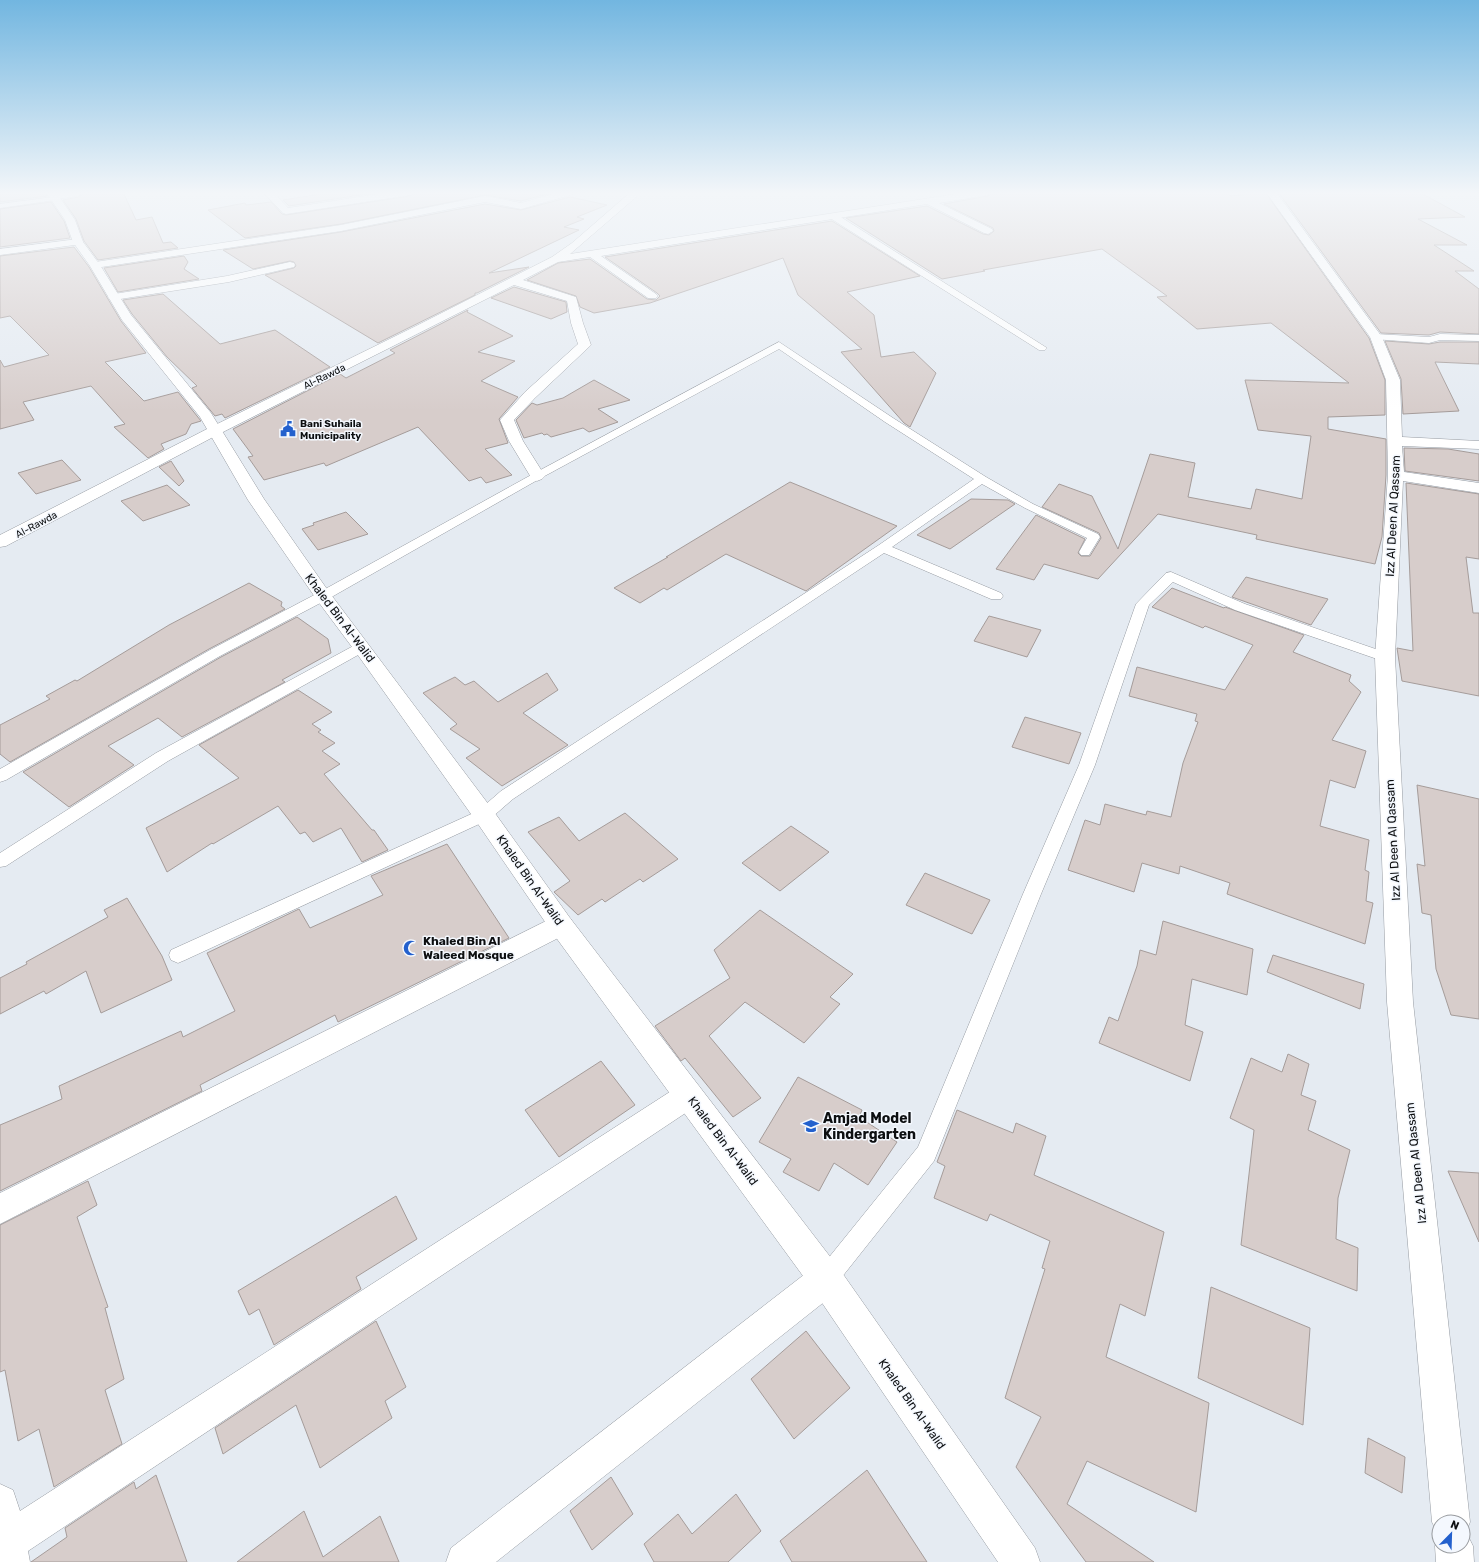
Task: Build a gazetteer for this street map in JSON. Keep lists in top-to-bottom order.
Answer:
{
  "streets": {
    "street": ["Al-Rawda", "Izz Al Deen Al Qassam", "Khaled Bin Al-Walid"]
  },
  "crossings": [
    ["Al-Rawda", "Khaled Bin Al-Walid"]
  ],
  "places": {
    "public building": ["Bani Suhaila Municipality"],
    "mosque": ["Khaled Bin Al Waleed Mosque"],
    "school or university": ["Amjad Model Kindergarten"]
  },
  "north": "top right"
}
